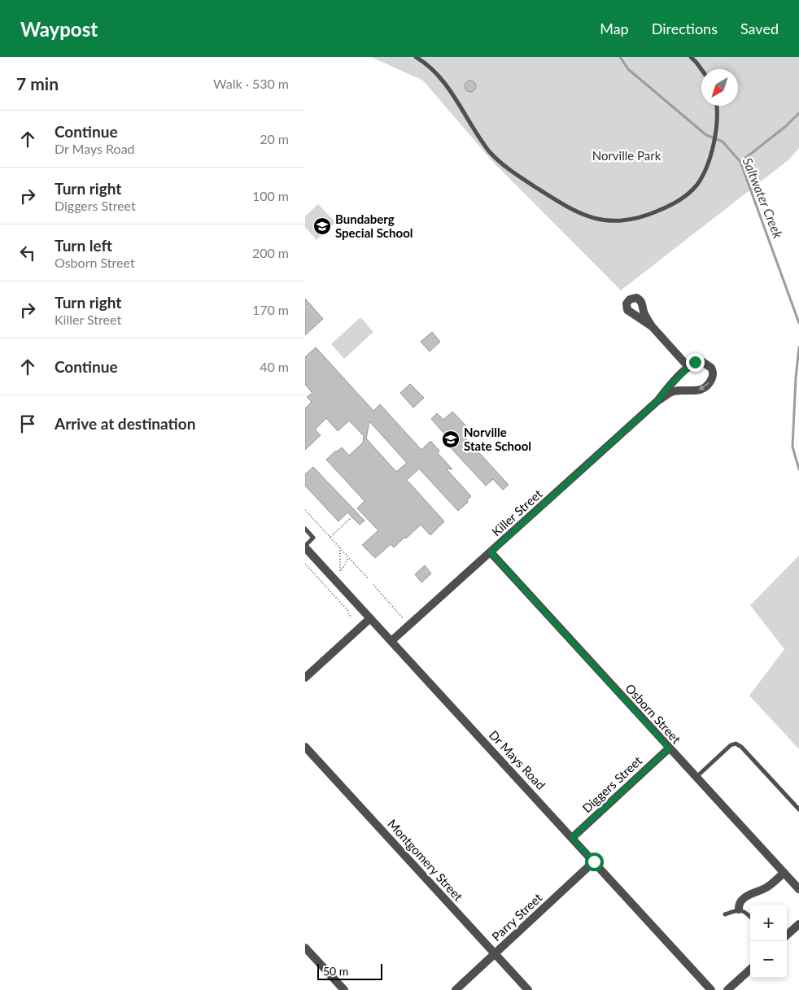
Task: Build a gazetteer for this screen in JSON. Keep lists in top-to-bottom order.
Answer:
{
  "streets": {
    "street": [
      "Killer Street",
      "Osborn Street",
      "Dr Mays Road",
      "Diggers Street",
      "Montgomery Street",
      "Parry Street"
    ]
  },
  "crossings": [
    ["Killer Street", "Osborn Street"],
    ["Killer Street", "Dr Mays Road"],
    ["Osborn Street", "Diggers Street"],
    ["Dr Mays Road", "Diggers Street"],
    ["Dr Mays Road", "Parry Street"],
    ["Montgomery Street", "Parry Street"]
  ],
  "water": ["Saltwater Creek"],
  "parks": ["Norville Park"],
  "places": {
    "school or university": ["Bundaberg Special School", "Norville State School"]
  },
  "scale_bar": "50 m",
  "north": "bottom left",
  "page": {
    "header": "Waypost",
    "nav": ["Map", "Directions", "Saved"],
    "heading": ["7 min", "Walk · 530 m"],
    "list": [
      ["Continue", "Dr Mays Road", "20 m"],
      ["Turn right", "Diggers Street", "100 m"],
      ["Turn left", "Osborn Street", "200 m"],
      ["Turn right", "Killer Street", "170 m"],
      ["Continue", "40 m"],
      "Arrive at destination"
    ],
    "map_buttons": ["+", "−"],
    "scale": "50 m"
  }
}
